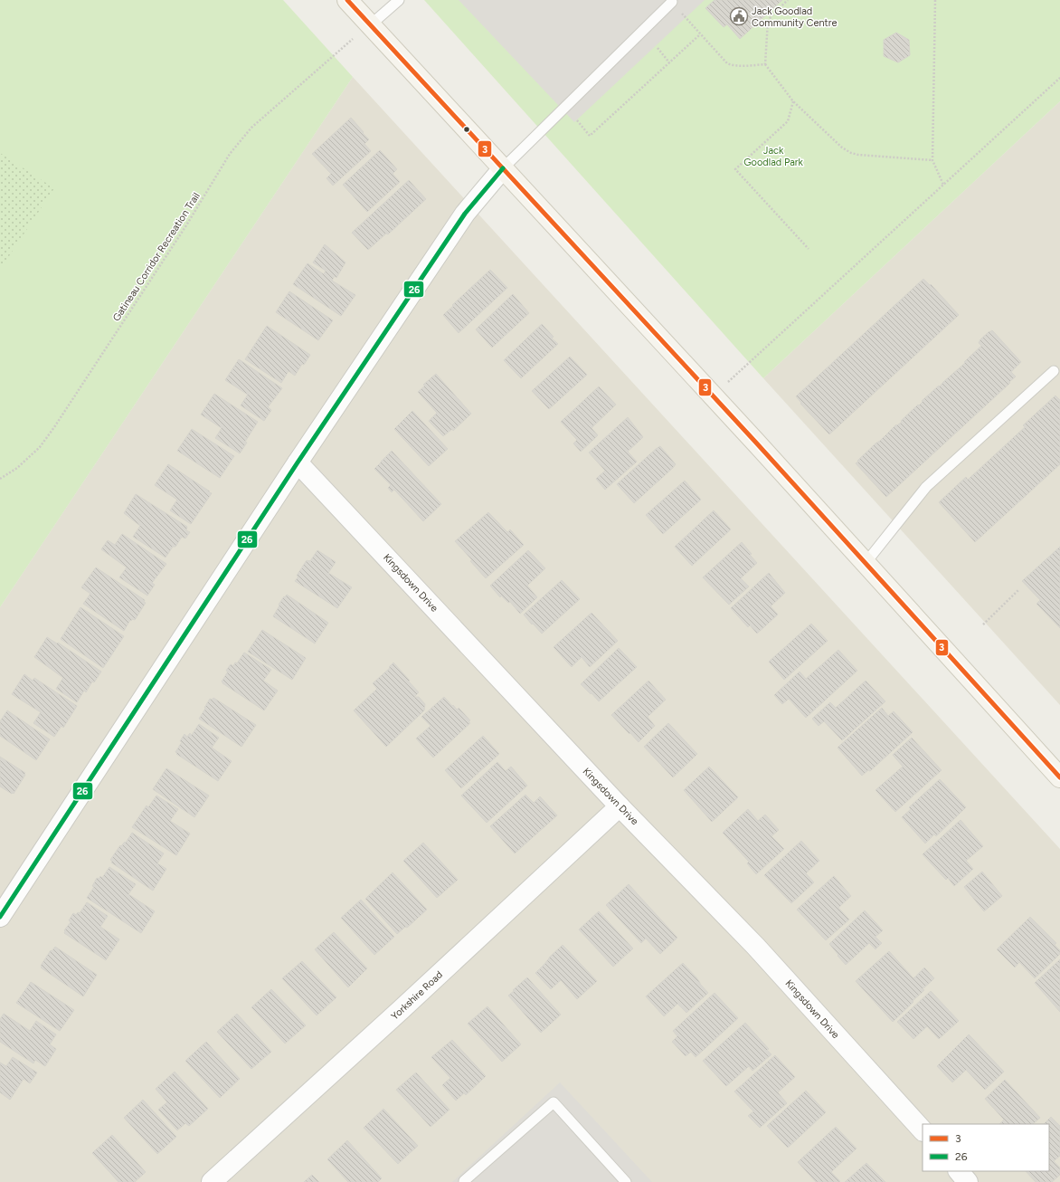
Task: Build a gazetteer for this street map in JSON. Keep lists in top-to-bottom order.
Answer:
{
  "streets": {
    "street": ["Kingsdown Drive", "Yorkshire Road"],
    "path": ["Gatineau Corridor Recreation Trail"]
  },
  "crossings": [
    ["Kingsdown Drive", "Yorkshire Road"]
  ],
  "parks": ["Jack Goodlad Park"],
  "places": {
    "public building": ["Jack Goodlad Community Centre"]
  },
  "lines": ["transit line 3", "transit line 26"],
  "legend": ["3", "26"]
}
